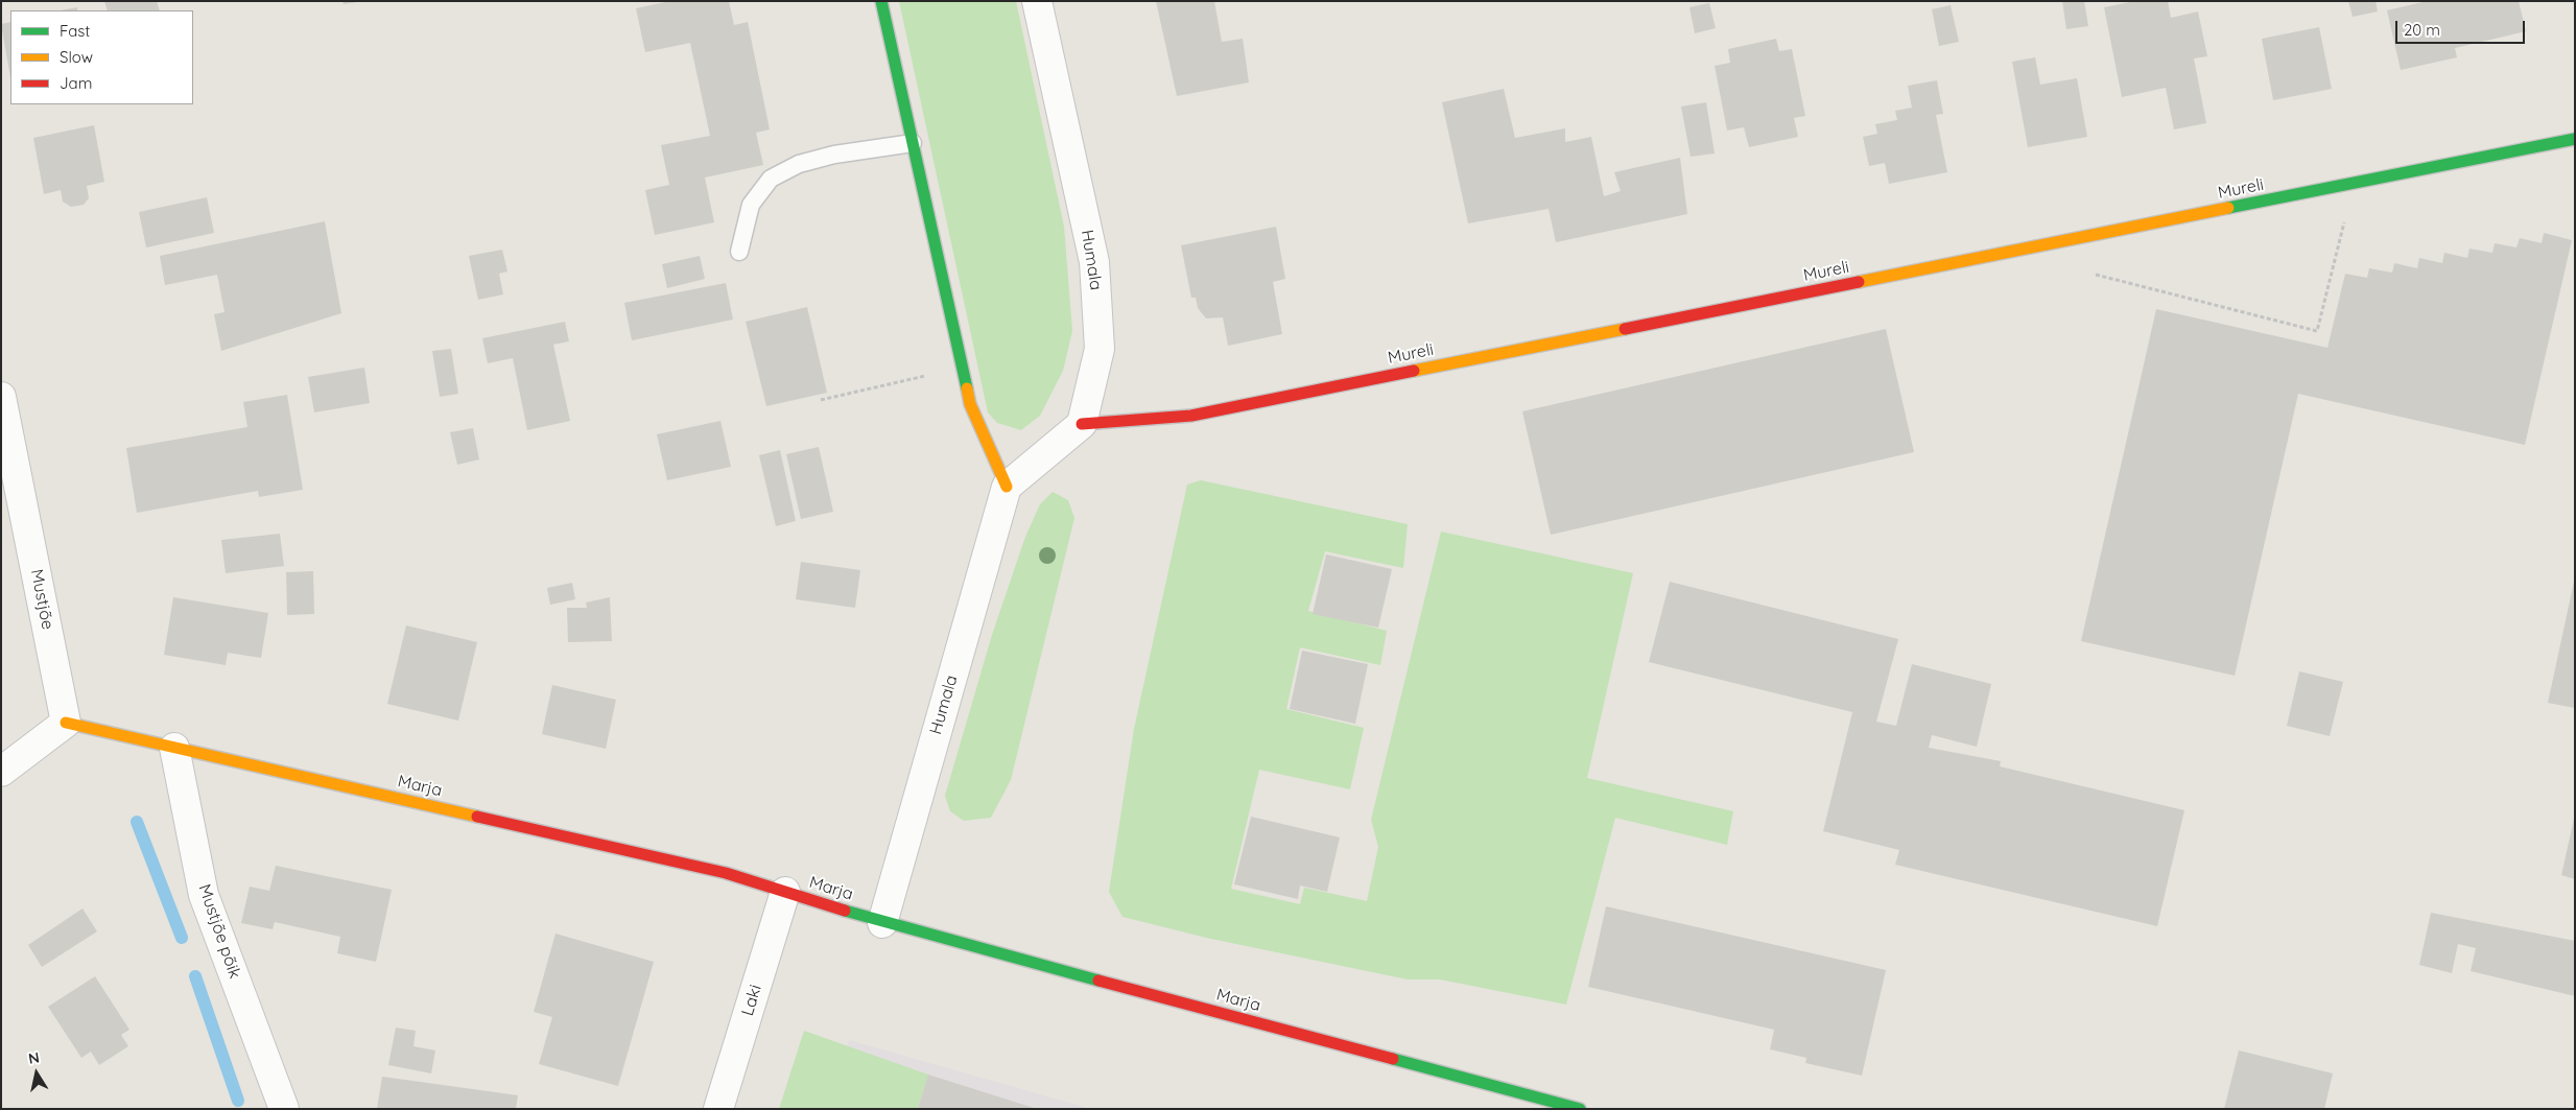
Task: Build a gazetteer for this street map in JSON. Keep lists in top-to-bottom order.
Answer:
{
  "streets": {
    "street": [
      "Mureli",
      "Humala",
      "Mustjõe",
      "Marja",
      "Mustjõe põik",
      "Laki"
    ]
  },
  "crossings": [
    ["Mureli", "Humala"],
    ["Humala", "Marja"],
    ["Mustjõe", "Marja"],
    ["Marja", "Mustjõe põik"],
    ["Marja", "Laki"]
  ],
  "legend": ["Fast", "Slow", "Jam"],
  "scale_bar": "20 m",
  "north": "top"
}
